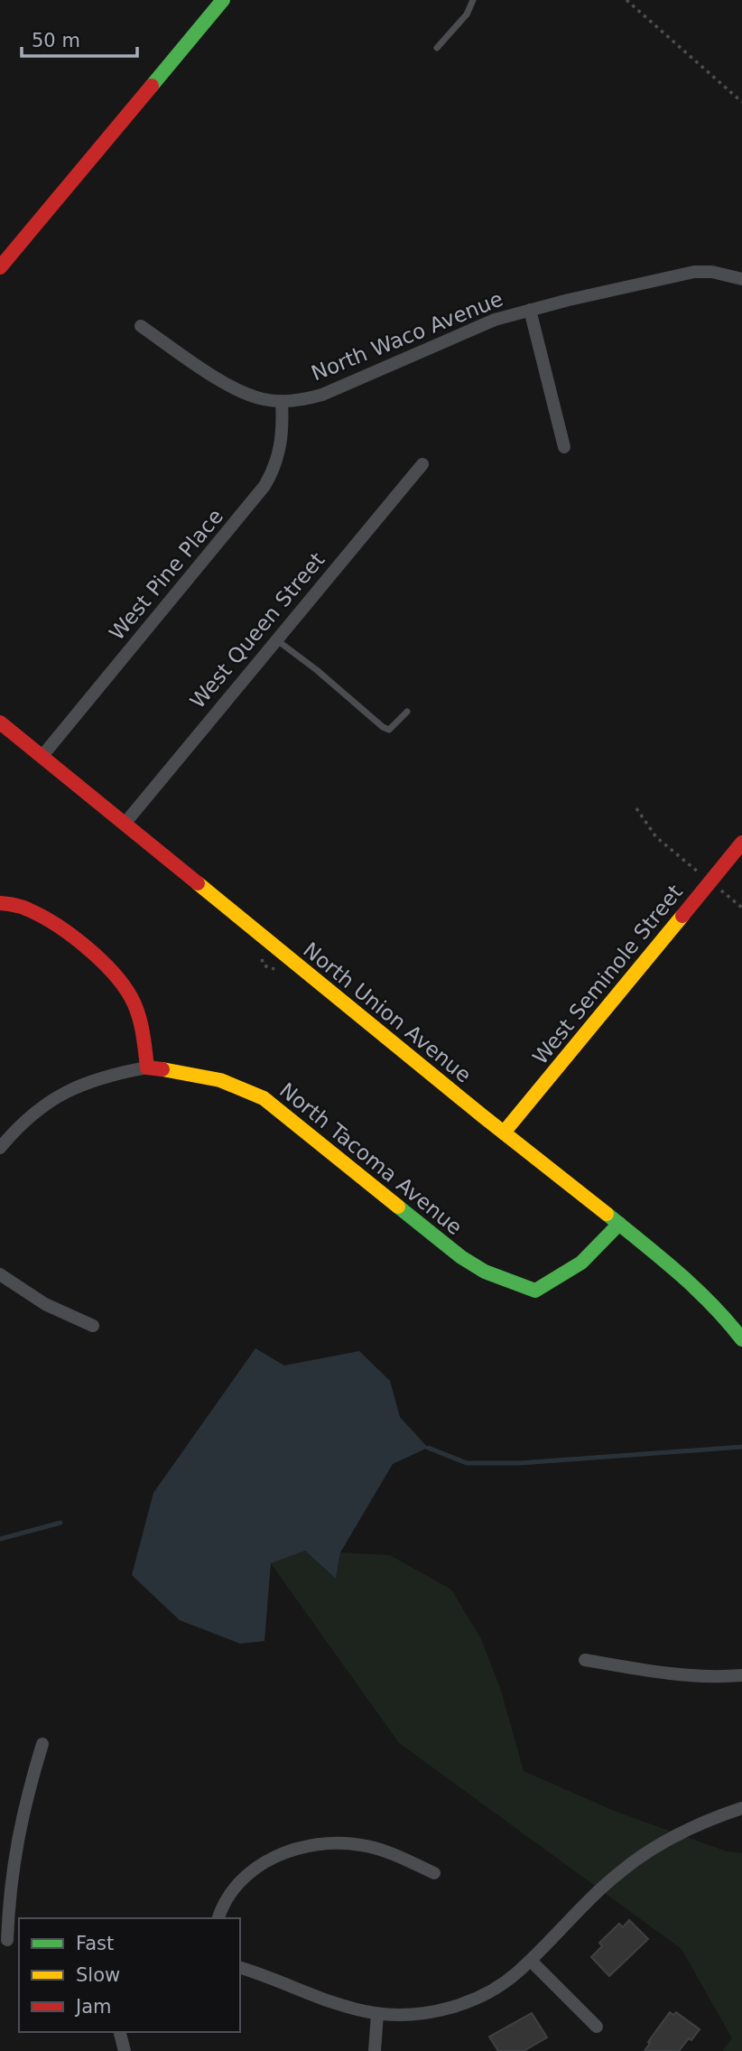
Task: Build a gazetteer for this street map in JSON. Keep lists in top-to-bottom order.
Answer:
{
  "streets": {
    "street": [
      "North Waco Avenue",
      "West Pine Place",
      "West Queen Street",
      "West Seminole Street",
      "North Union Avenue",
      "North Tacoma Avenue"
    ]
  },
  "crossings": [
    ["North Waco Avenue", "West Pine Place"],
    ["West Pine Place", "North Union Avenue"],
    ["West Queen Street", "North Union Avenue"],
    ["West Seminole Street", "North Union Avenue"],
    ["North Union Avenue", "North Tacoma Avenue"]
  ],
  "legend": ["Fast", "Slow", "Jam"],
  "scale_bar": "50 m"
}
